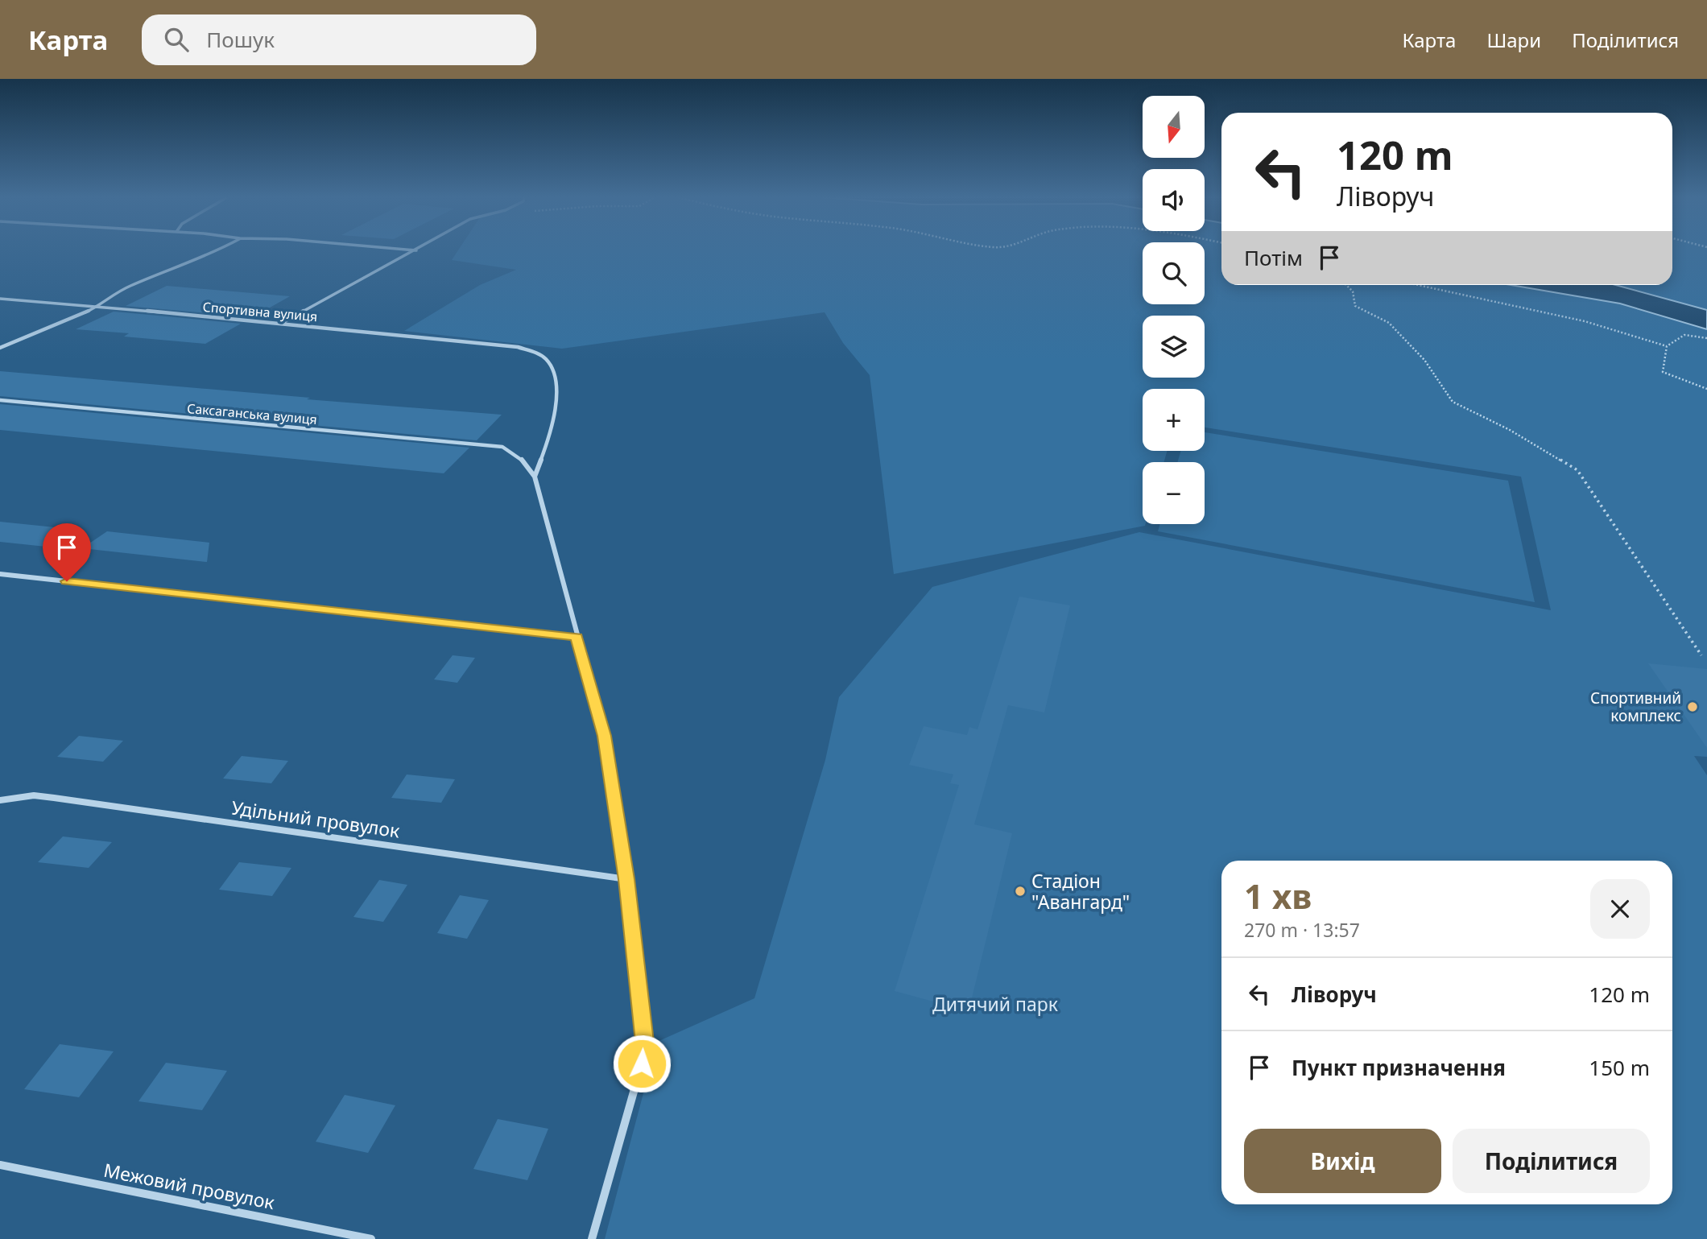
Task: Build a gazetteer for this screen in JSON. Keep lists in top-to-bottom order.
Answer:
{
  "streets": {
    "street": [
      "Спортивна вулиця",
      "Саксаганська вулиця",
      "Удільний провулок",
      "Межовий провулок"
    ]
  },
  "crossings": [
    ["Спортивна вулиця", "Саксаганська вулиця"]
  ],
  "parks": ["Дитячий парк"],
  "places": ["Спортивний комплекс", "Стадіон \"Авангард\""],
  "north": "bottom",
  "page": {
    "header": "Карта",
    "search": "Пошук",
    "nav": ["Карта", "Шари", "Поділитися"],
    "map_buttons": ["+", "−"],
    "turn": ["120 m", "Ліворуч"],
    "then": "Потім",
    "heading": ["1 хв", "270 m · 13:57"],
    "list": [
      {
        "name": "Ліворуч",
        "value": "120 m"
      },
      {
        "name": "Пункт призначення",
        "value": "150 m"
      }
    ],
    "buttons": ["Вихід", "Поділитися"]
  }
}
